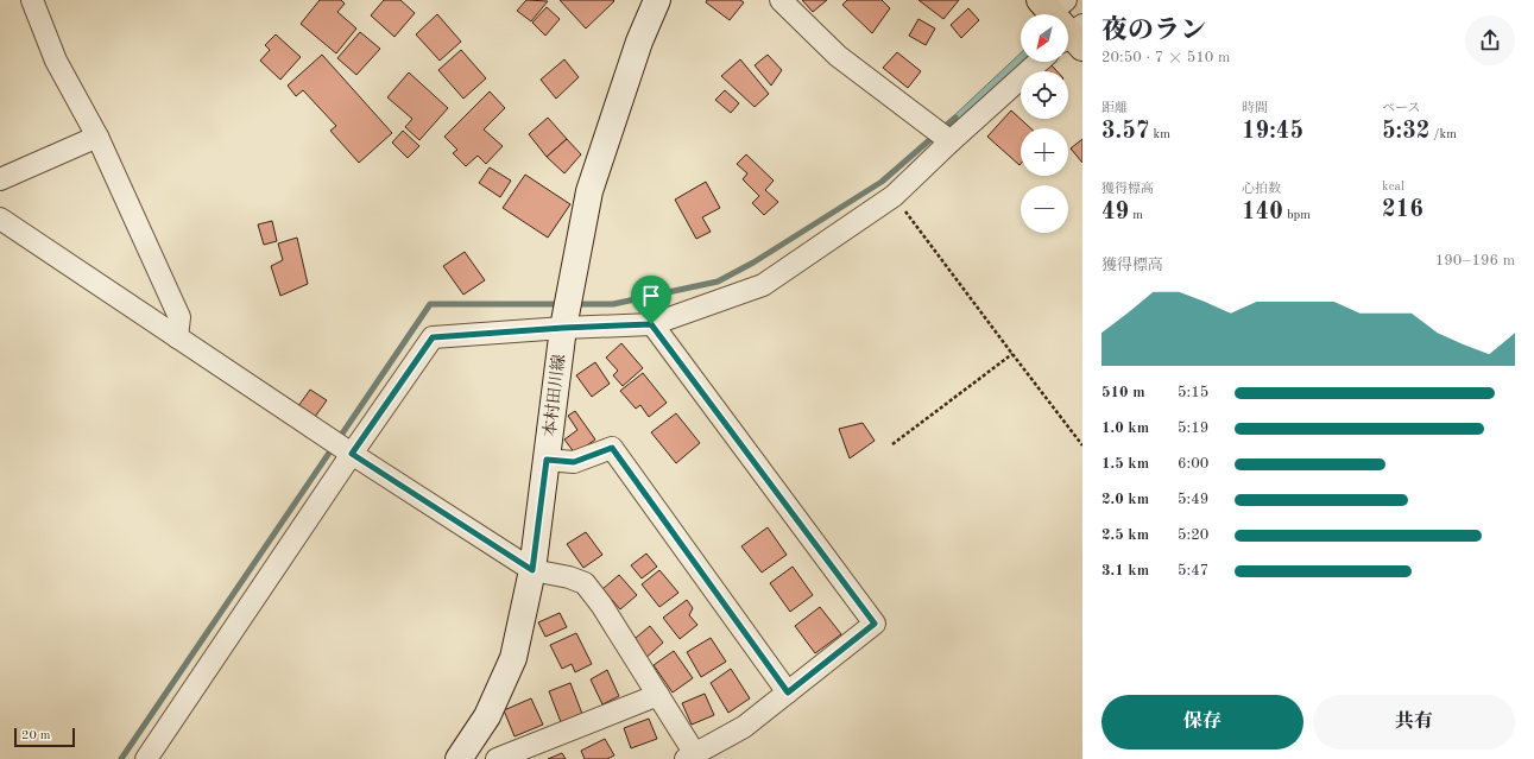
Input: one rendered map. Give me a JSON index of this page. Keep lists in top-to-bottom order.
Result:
{
  "streets": {
    "main road": ["本村田川線"]
  },
  "scale_bar": "20 m",
  "north": "bottom left",
  "page": {
    "heading": ["夜のラン", "20:50 · 7 × 510 m"],
    "map_buttons": ["+", "−"],
    "stats": [
      ["距離", "3.57 km"],
      ["時間", "19:45"],
      ["ペース", "5:32 /km"],
      ["獲得標高", "49 m"],
      ["心拍数", "140 bpm"],
      ["kcal", "216"]
    ],
    "chart": ["獲得標高", "190–196 m"],
    "list": [
      {
        "name": "510 m",
        "note": "5:15"
      },
      {
        "name": "1.0 km",
        "note": "5:19"
      },
      {
        "name": "1.5 km",
        "note": "6:00"
      },
      {
        "name": "2.0 km",
        "note": "5:49"
      },
      {
        "name": "2.5 km",
        "note": "5:20"
      },
      {
        "name": "3.1 km",
        "note": "5:47"
      }
    ],
    "buttons": ["保存", "共有"],
    "scale": "20 m"
  }
}
